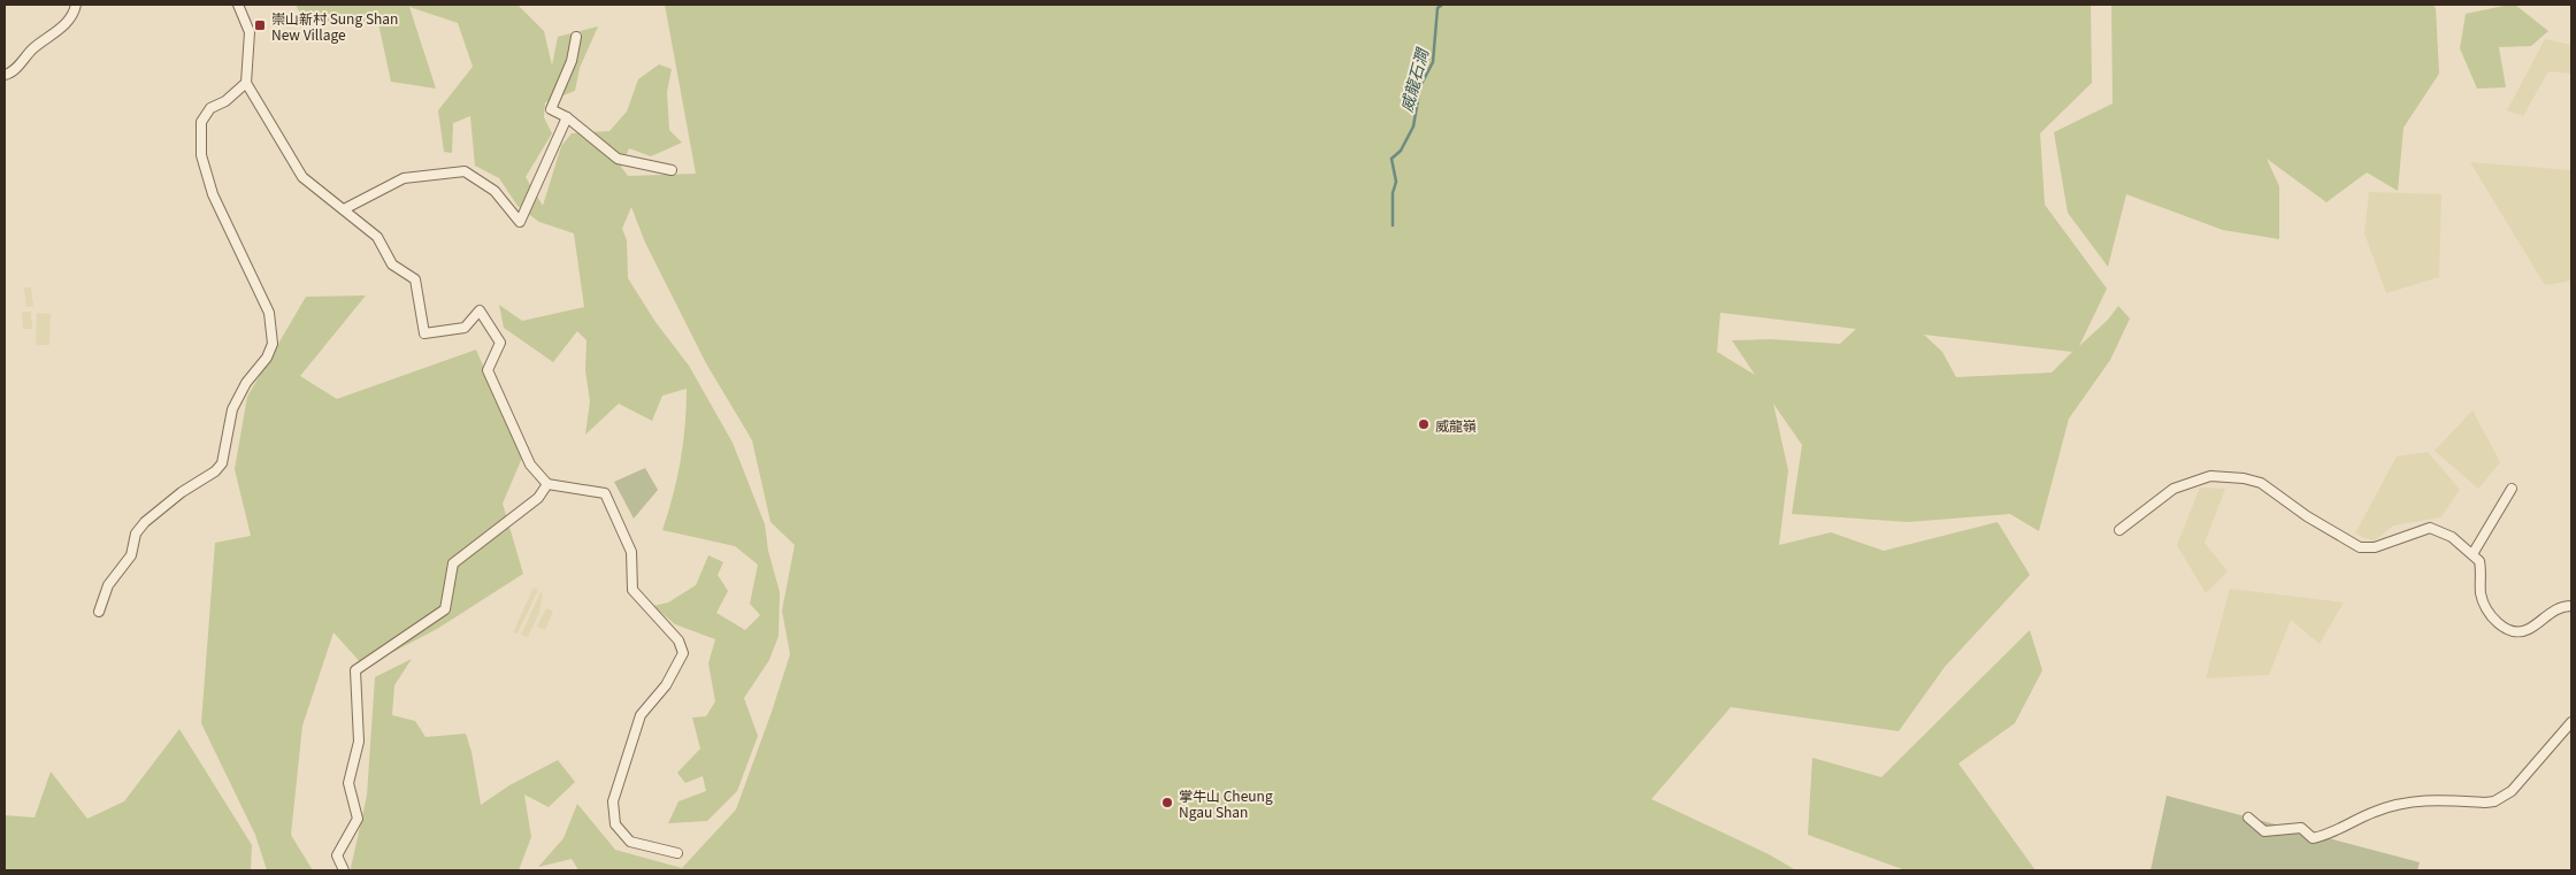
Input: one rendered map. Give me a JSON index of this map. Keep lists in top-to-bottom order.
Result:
{
  "water": ["威龍石澗"],
  "places": {
    "transit": ["崇山新村 Sung Shan New Village"],
    "other": ["威龍嶺", "掌牛山 Cheung Ngau Shan"]
  }
}
